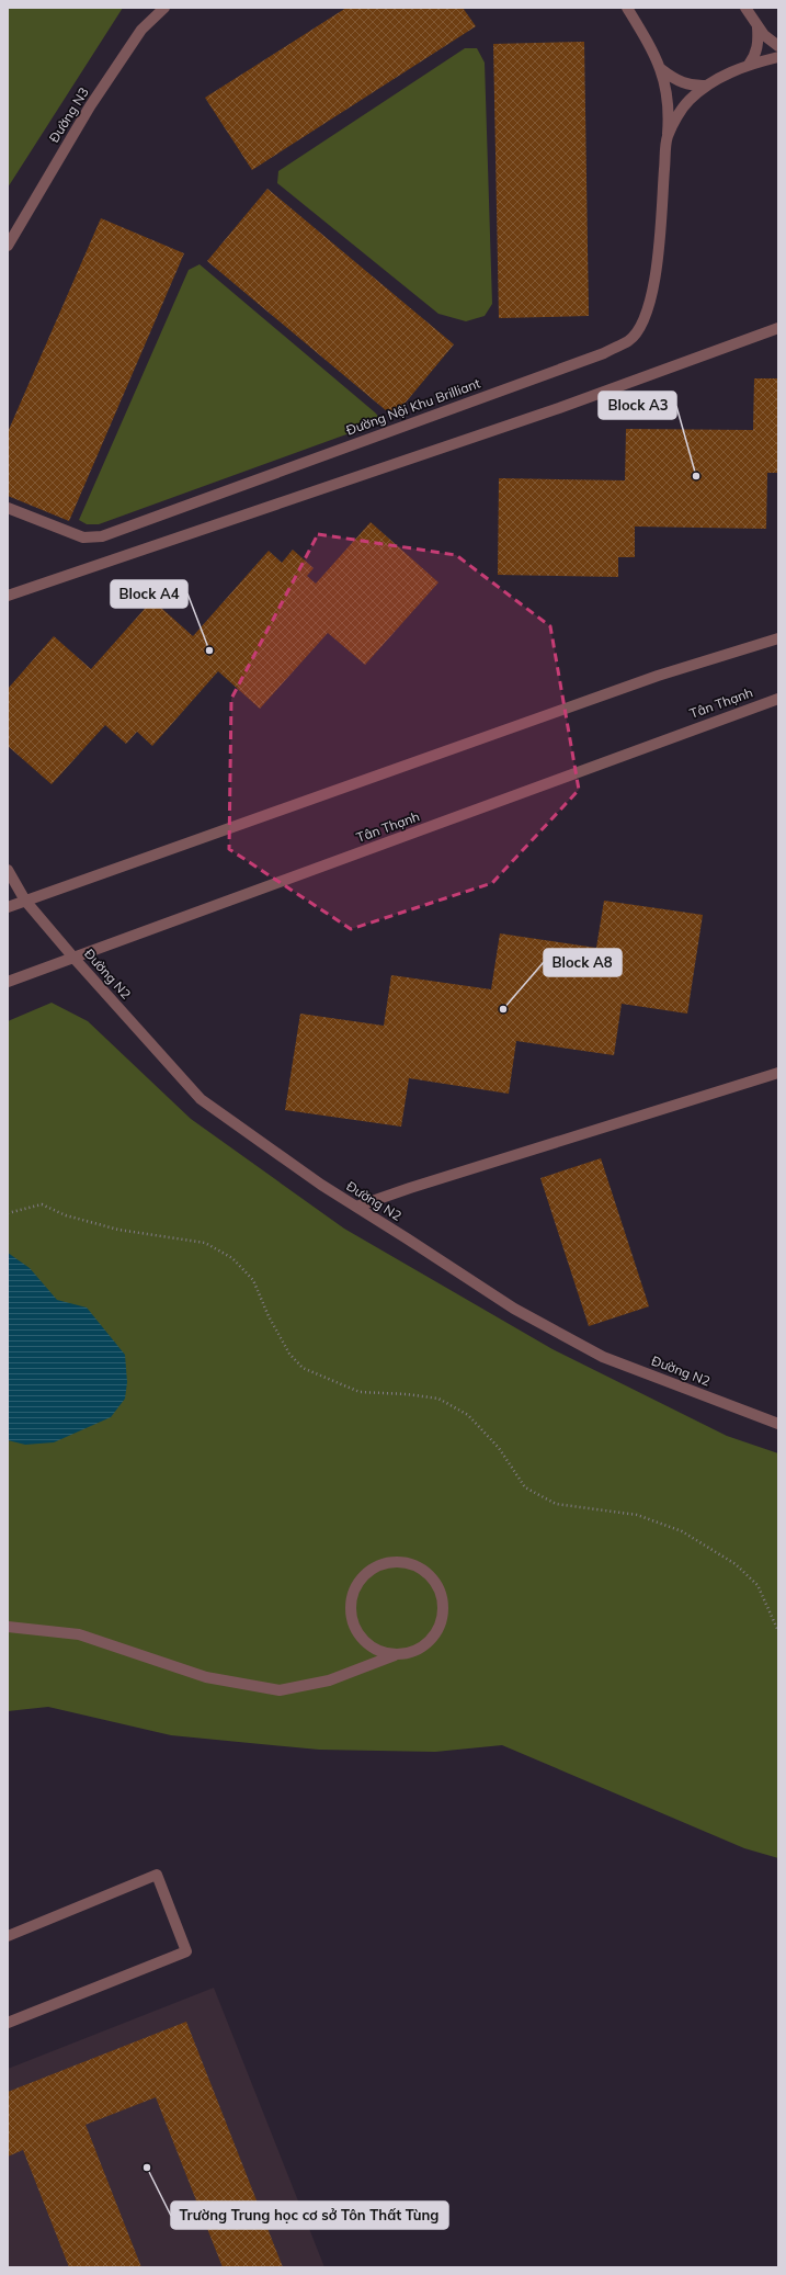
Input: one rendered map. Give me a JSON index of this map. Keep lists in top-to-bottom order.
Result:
{
  "streets": {
    "street": [
      "Đường N3",
      "Đường Nội Khu Brilliant",
      "Tân Thạnh",
      "Đường N2"
    ]
  },
  "crossings": [
    ["Tân Thạnh", "Đường N2"]
  ],
  "places": [
    "Block A3",
    "Block A4",
    "Block A8",
    "Trường Trung học cơ sở Tôn Thất Tùng"
  ]
}
